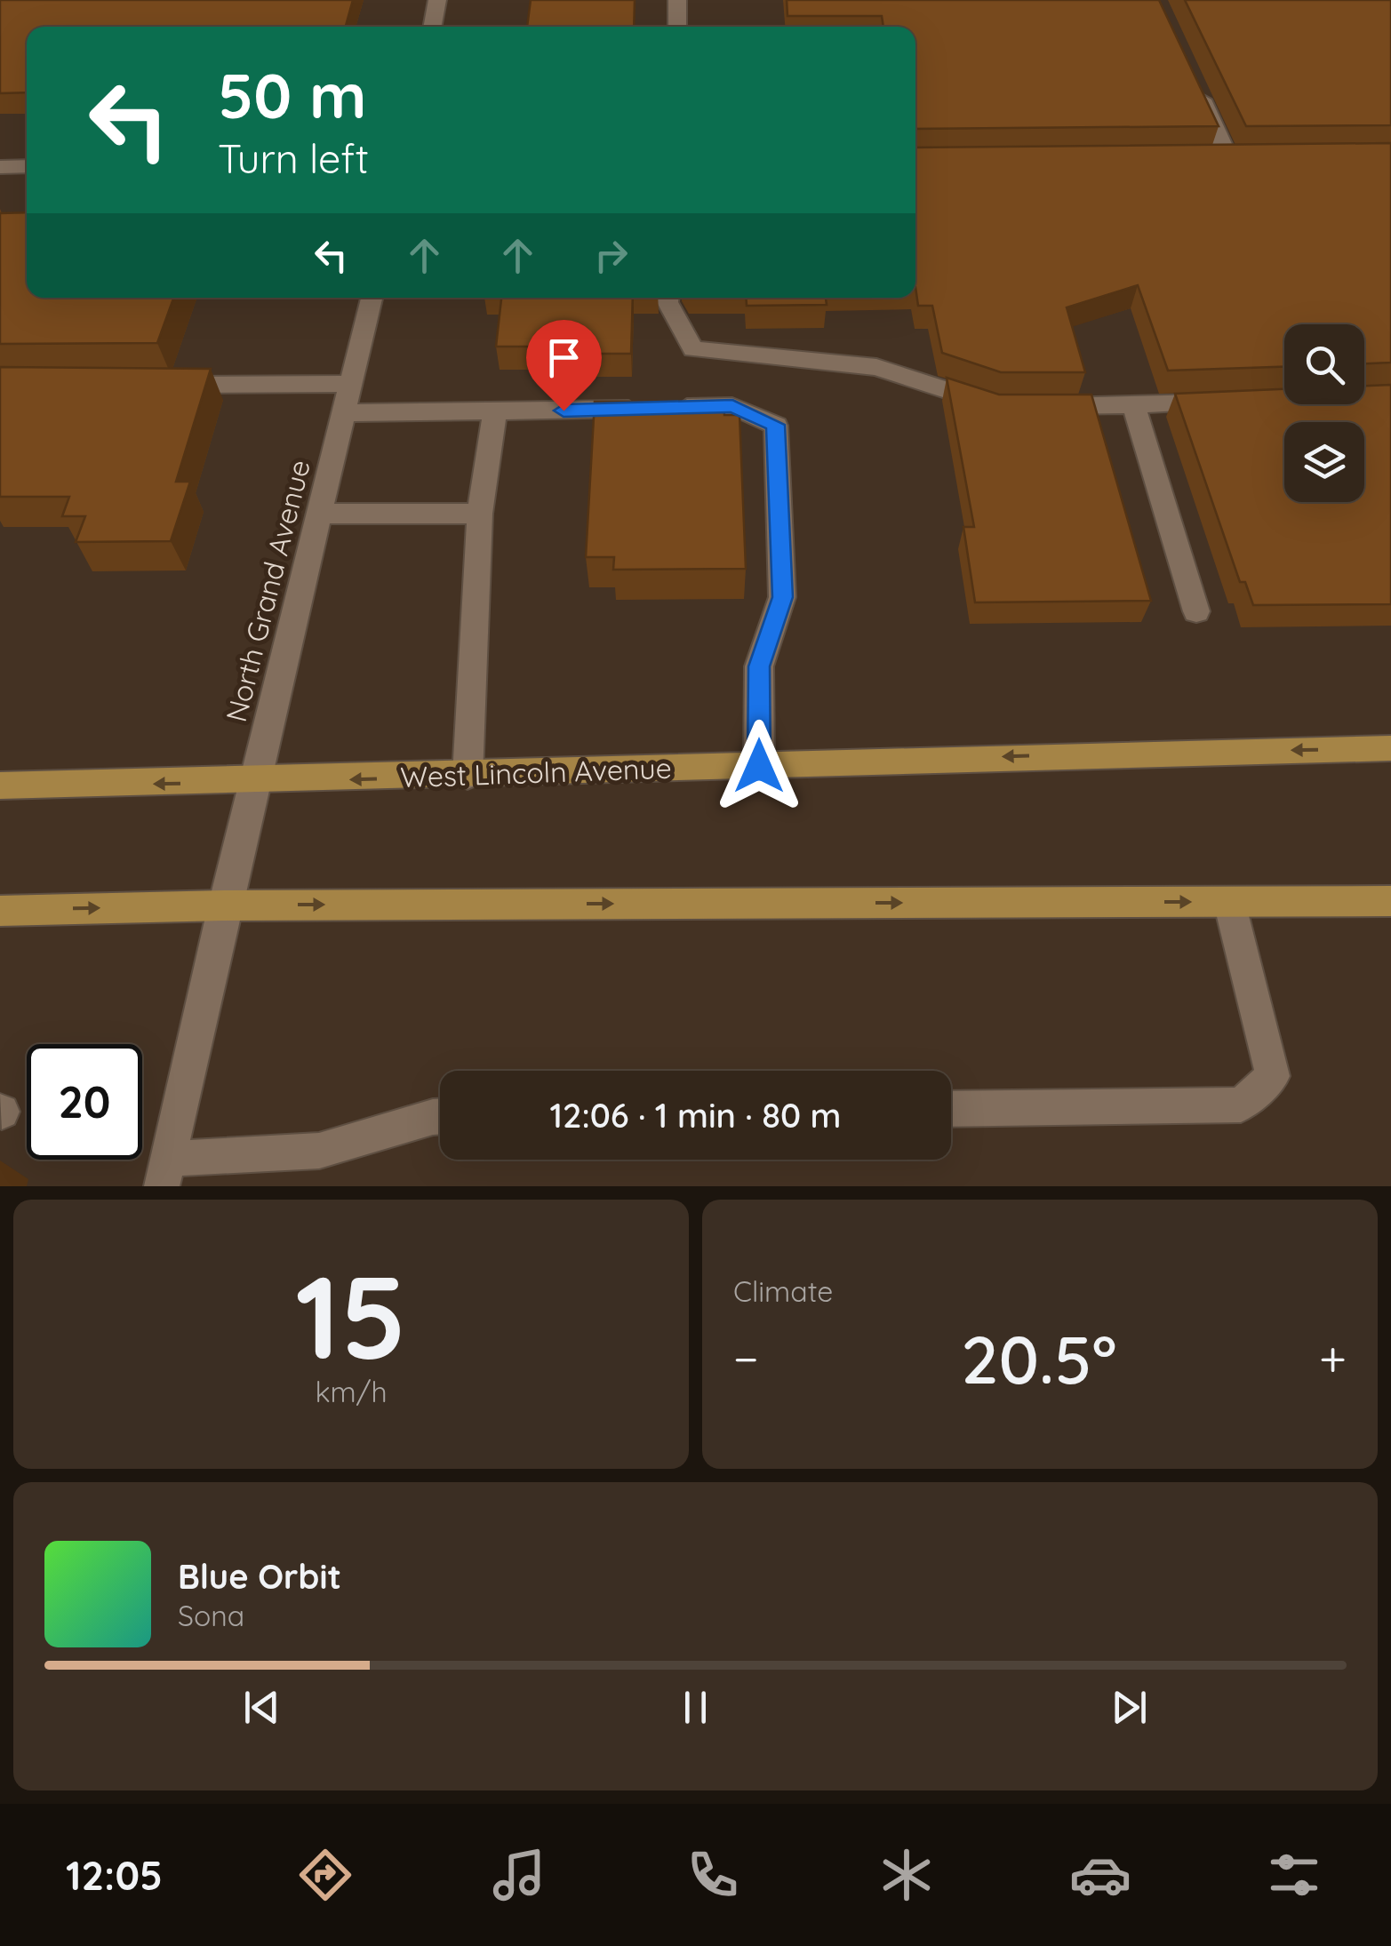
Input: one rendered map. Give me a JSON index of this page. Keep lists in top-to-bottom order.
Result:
{
  "streets": {
    "main road": ["West Lincoln Avenue"],
    "street": ["North Grand Avenue"]
  },
  "crossings": [
    ["North Grand Avenue", "West Lincoln Avenue"]
  ],
  "page": {
    "turn": ["50 m", "Turn left"],
    "limit": "20",
    "trip": "12:06 · 1 min · 80 m",
    "tile": [
      ["15", "km/h"],
      "Climate"
    ],
    "heat": ["−", "20.5°", "+"],
    "song": ["Blue Orbit", "Sona"],
    "tabs": "12:05"
  }
}
